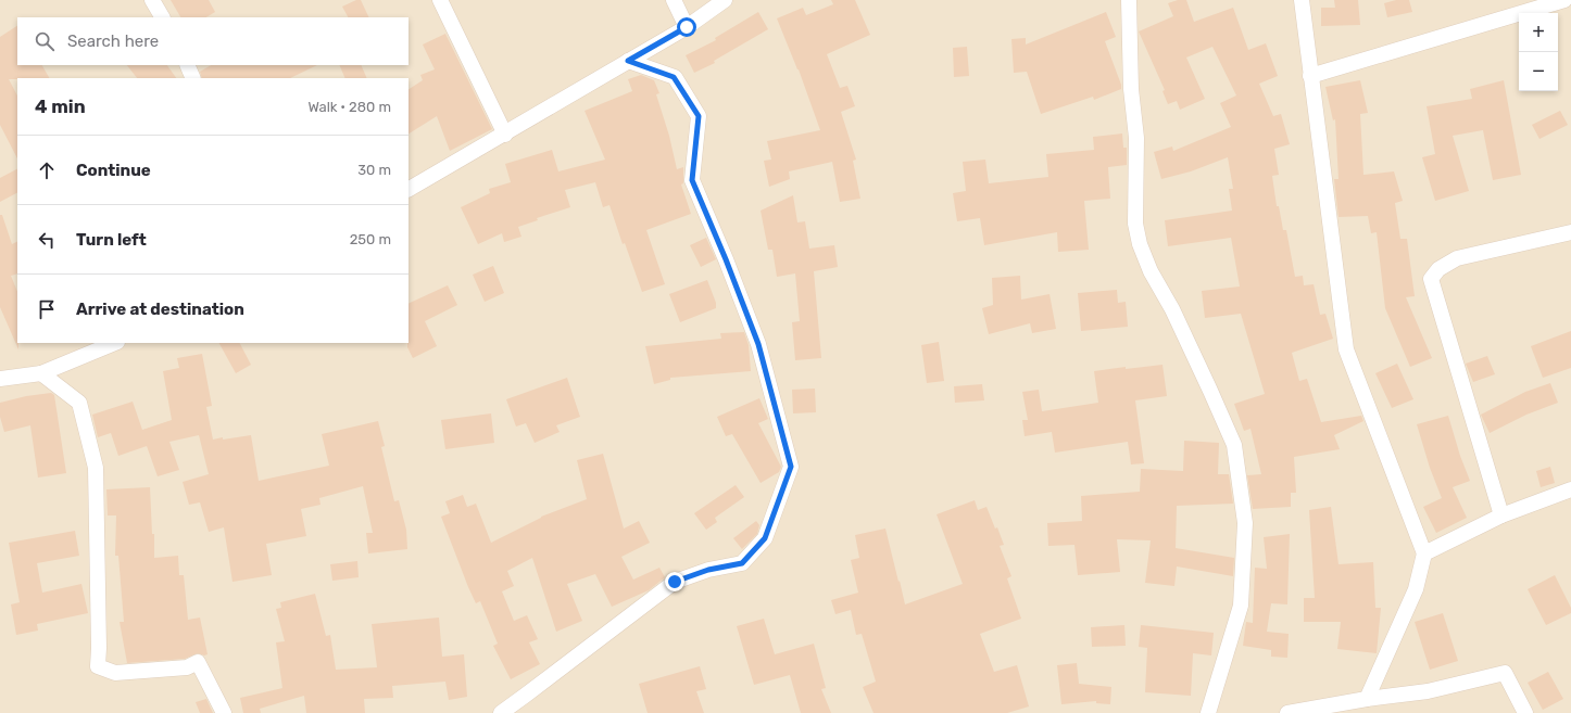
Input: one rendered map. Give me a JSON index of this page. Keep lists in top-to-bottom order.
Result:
{
  "page": {
    "map_buttons": ["+", "−"],
    "search": "Search here",
    "heading": ["4 min", "Walk · 280 m"],
    "list": [
      ["Continue", "30 m"],
      ["Turn left", "250 m"],
      "Arrive at destination"
    ]
  }
}
